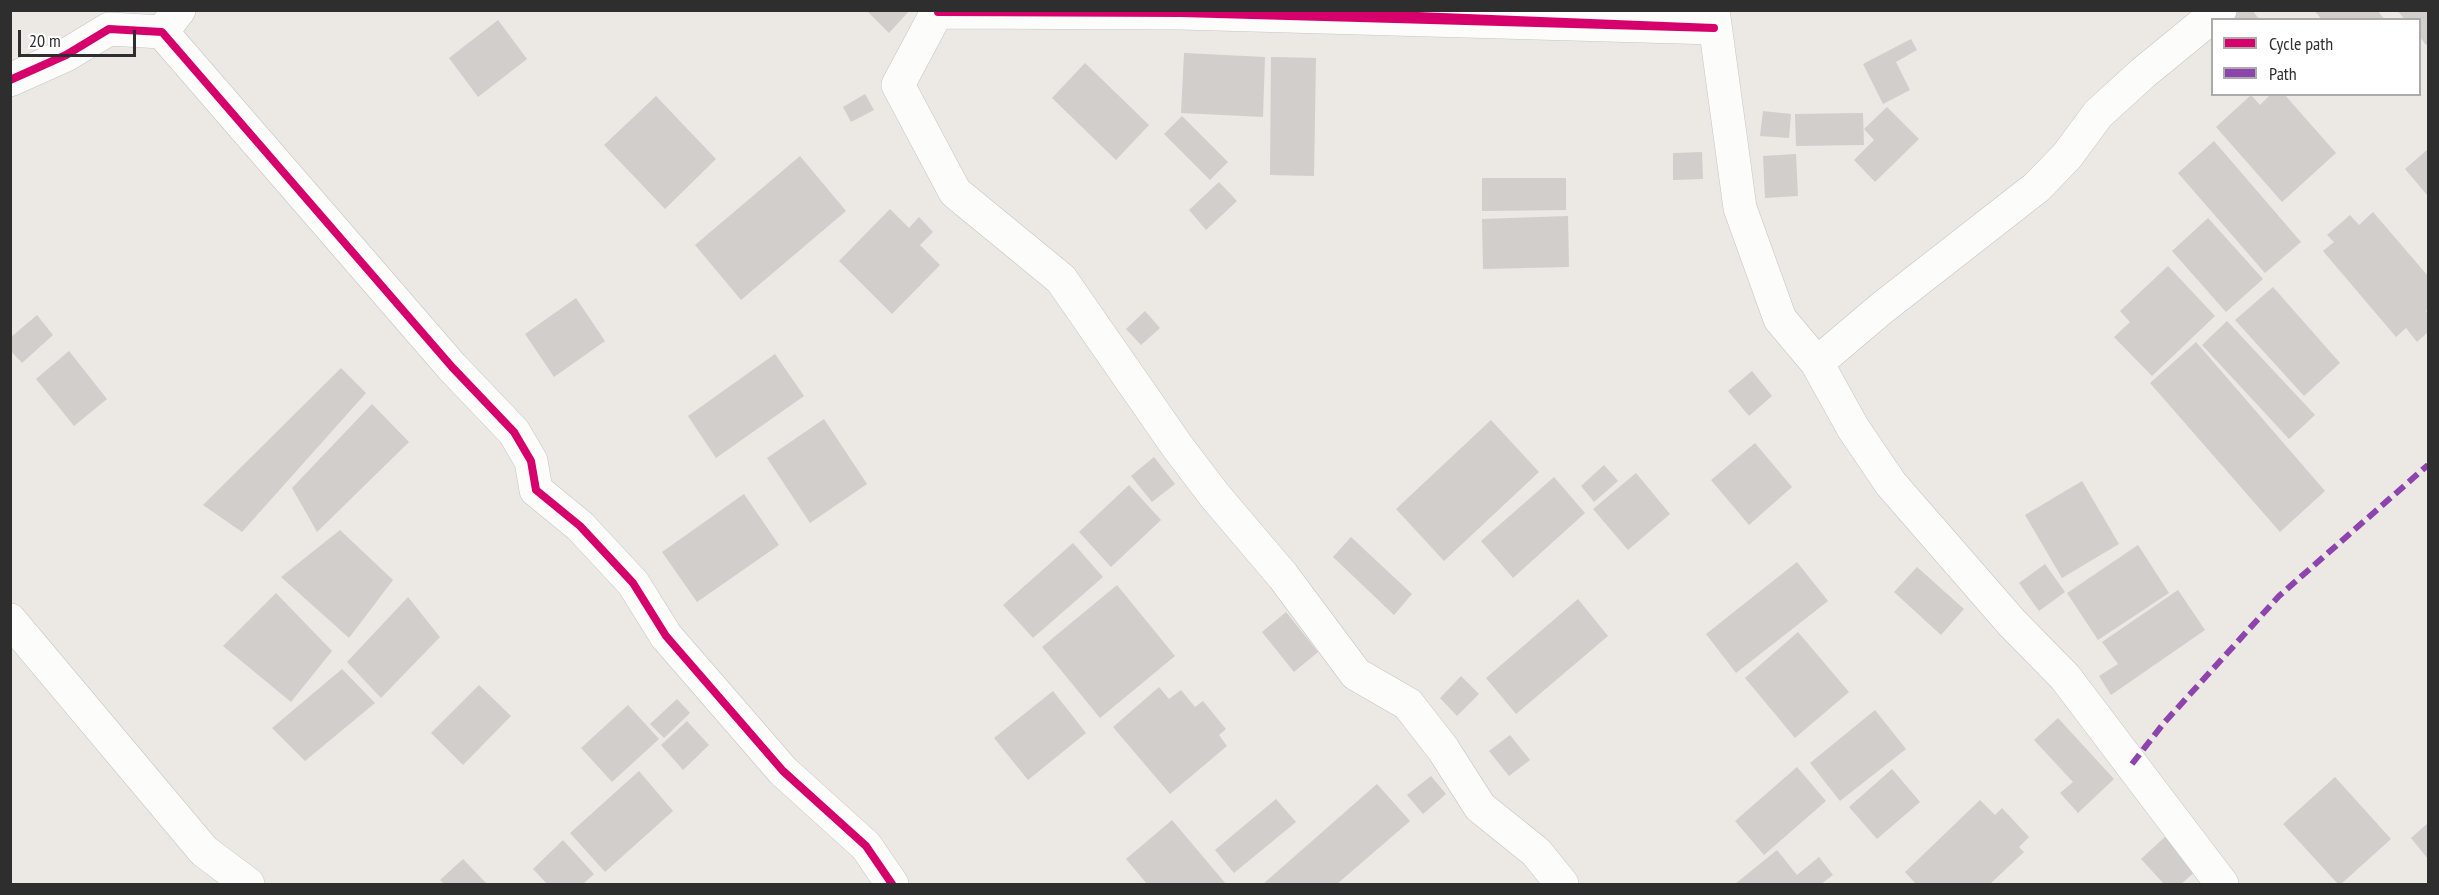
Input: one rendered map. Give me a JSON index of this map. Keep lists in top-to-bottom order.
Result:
{
  "legend": ["Cycle path", "Path"],
  "scale_bar": "20 m"
}
